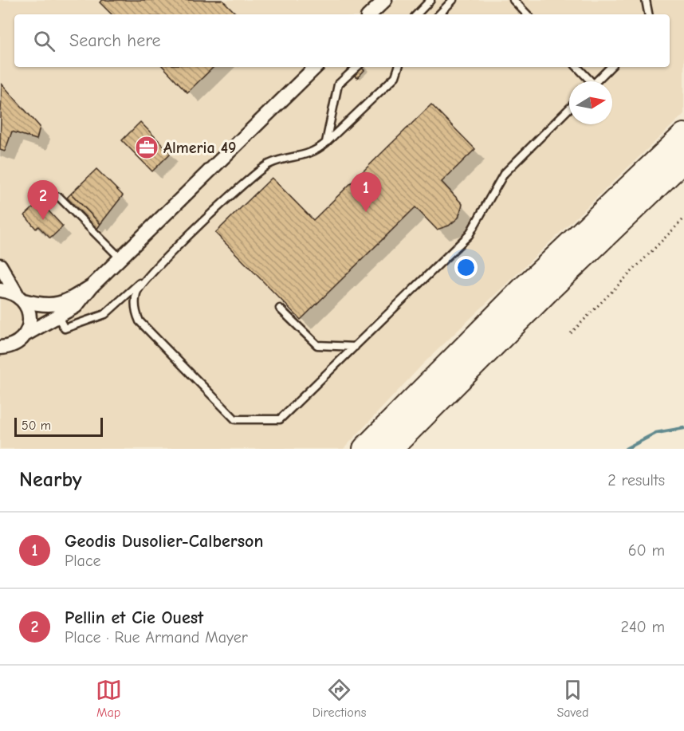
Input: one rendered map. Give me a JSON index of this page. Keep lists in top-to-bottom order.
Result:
{
  "places": {
    "office": ["Almeria 49"]
  },
  "scale_bar": "50 m",
  "north": "right",
  "page": {
    "search": "Search here",
    "pins": ["1", "2"],
    "scale": "50 m",
    "heading": ["Nearby", "2 results"],
    "list": [
      {
        "mark": "1",
        "name": "Geodis Dusolier-Calberson",
        "note": "Place",
        "value": "60 m"
      },
      {
        "mark": "2",
        "name": "Pellin et Cie Ouest",
        "note": "Place · Rue Armand Mayer",
        "value": "240 m"
      }
    ],
    "nav": ["Map", "Directions", "Saved"]
  }
}
